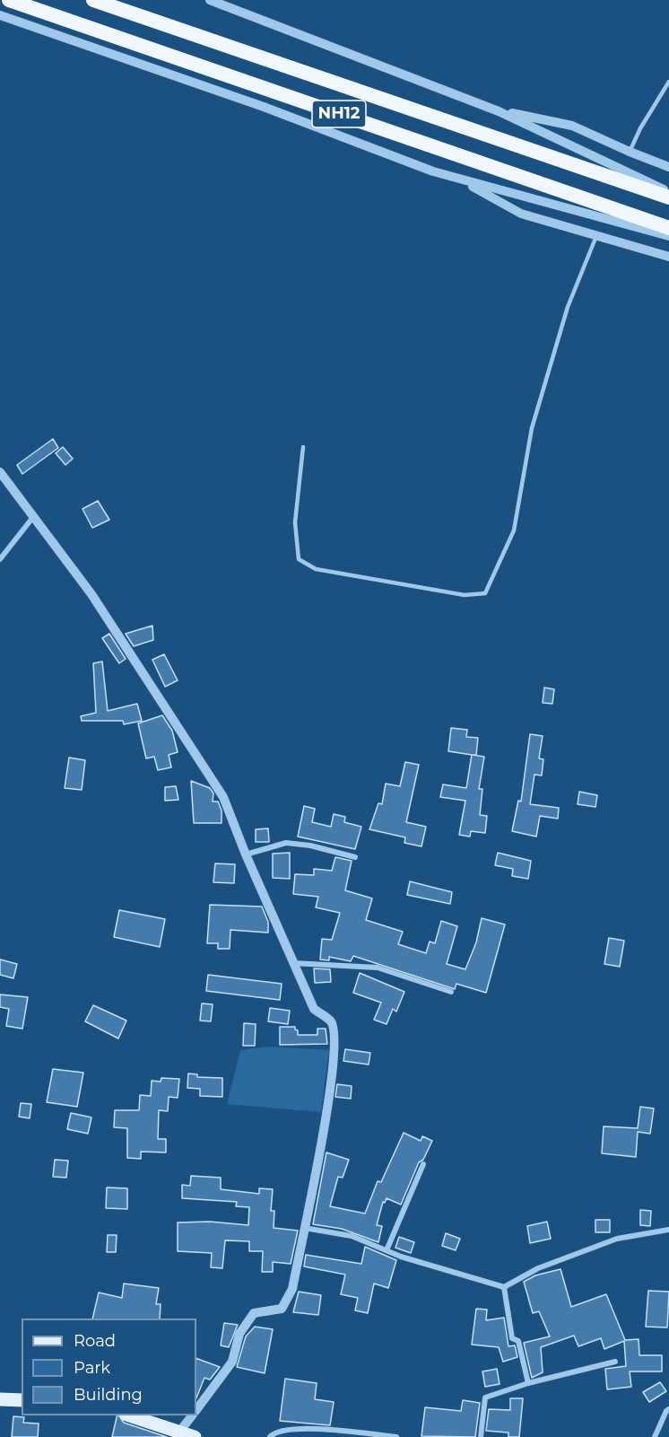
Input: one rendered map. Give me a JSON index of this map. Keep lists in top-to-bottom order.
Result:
{
  "streets": {
    "highway": ["NH12"]
  },
  "legend": ["Road", "Park", "Building"]
}
